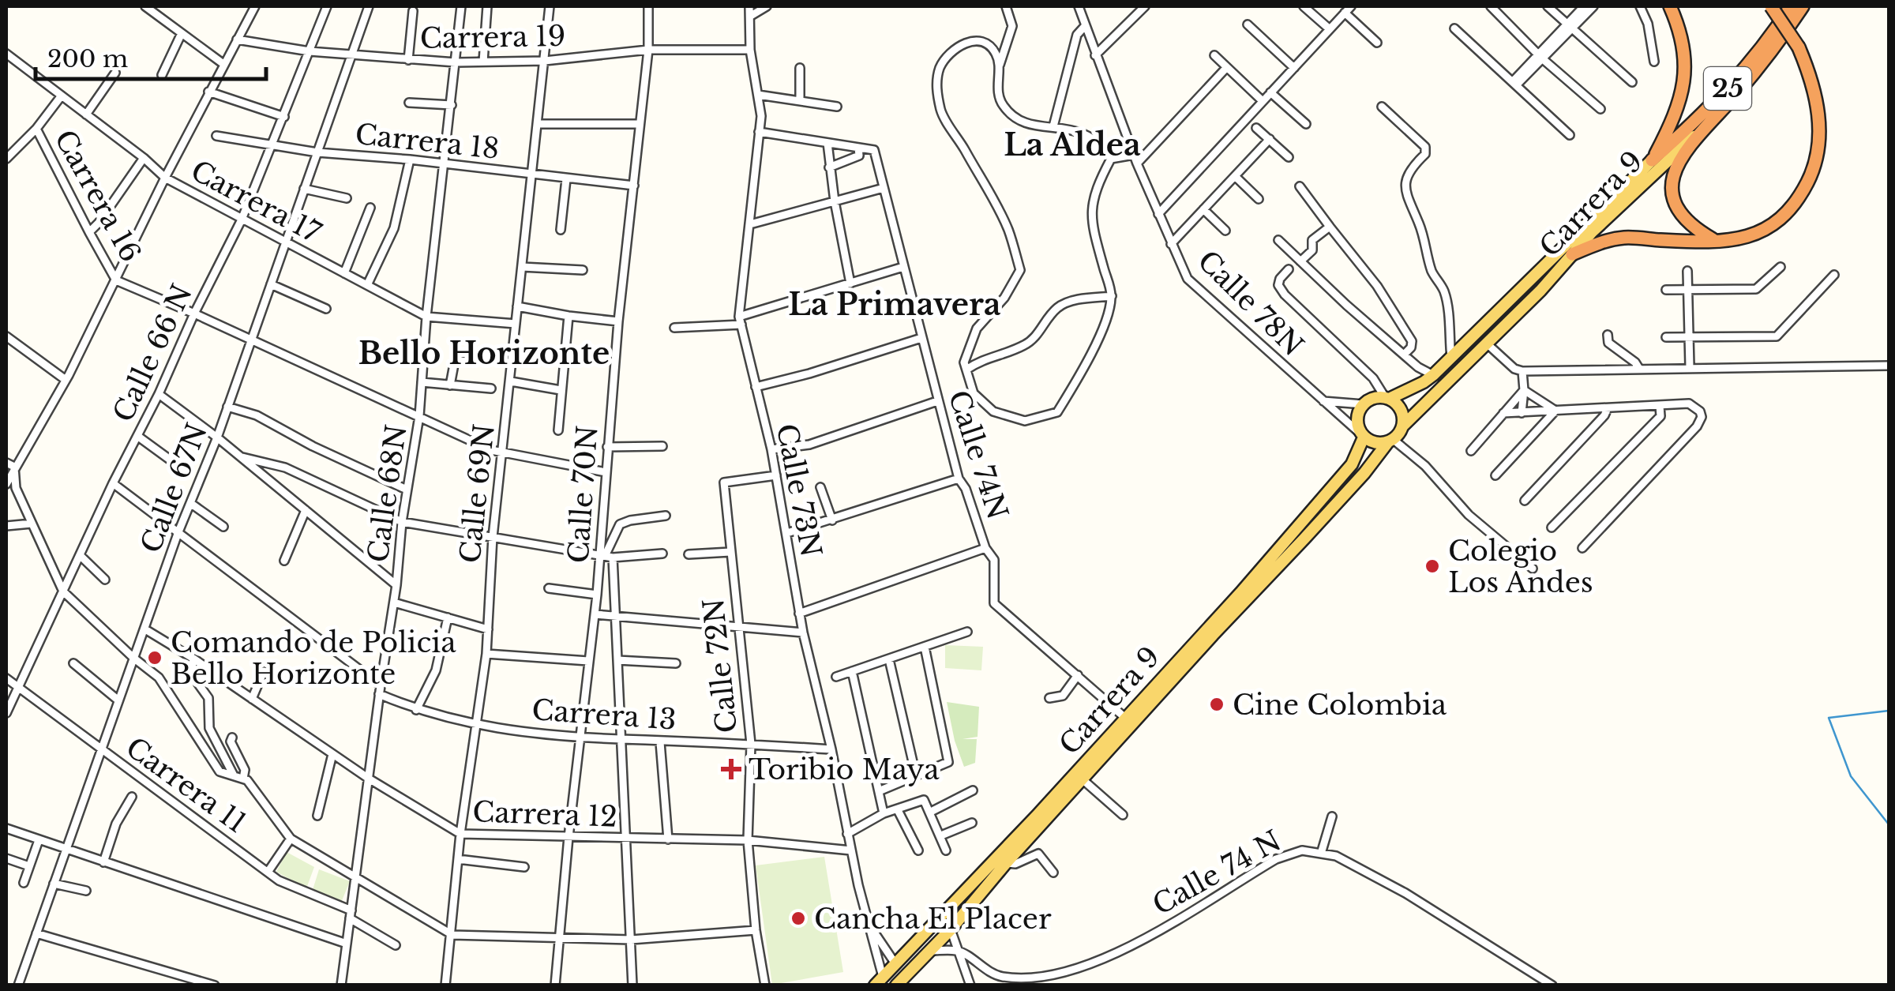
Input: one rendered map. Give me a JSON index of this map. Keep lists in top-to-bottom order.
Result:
{
  "streets": {
    "highway": ["25", "Carrera 9"],
    "street": [
      "Carrera 19",
      "Carrera 18",
      "Carrera 16",
      "Carrera 17",
      "Calle 78N",
      "Calle 66 N",
      "Calle 74N",
      "Calle 67N",
      "Calle 73N",
      "Calle 68N",
      "Calle 69N",
      "Calle 70N",
      "Calle 72N",
      "Carrera 13",
      "Carrera 11",
      "Carrera 12",
      "Calle 74 N"
    ]
  },
  "crossings": [
    ["Carrera 19", "Calle 66 N"],
    ["Carrera 19", "Calle 67N"],
    ["Carrera 19", "Calle 73N"],
    ["Carrera 19", "Calle 68N"],
    ["Carrera 19", "Calle 69N"],
    ["Carrera 19", "Calle 70N"],
    ["Carrera 18", "Calle 66 N"],
    ["Carrera 18", "Calle 67N"],
    ["Carrera 18", "Calle 68N"],
    ["Carrera 18", "Calle 69N"],
    ["Carrera 18", "Calle 70N"],
    ["Carrera 16", "Calle 66 N"],
    ["Carrera 16", "Calle 67N"],
    ["Carrera 16", "Calle 68N"],
    ["Carrera 16", "Calle 69N"],
    ["Carrera 16", "Calle 70N"],
    ["Carrera 17", "Calle 66 N"],
    ["Carrera 17", "Calle 67N"],
    ["Carrera 17", "Calle 68N"],
    ["Carrera 17", "Calle 69N"],
    ["Carrera 9", "Calle 78N"],
    ["Carrera 9", "Calle 74N"],
    ["Carrera 9", "Calle 73N"],
    ["Calle 66 N", "Carrera 13"],
    ["Calle 66 N", "Carrera 11"],
    ["Calle 67N", "Carrera 13"],
    ["Calle 67N", "Carrera 11"],
    ["Calle 67N", "Carrera 12"],
    ["Calle 73N", "Calle 72N"],
    ["Calle 73N", "Carrera 13"],
    ["Calle 73N", "Carrera 12"],
    ["Calle 68N", "Carrera 13"],
    ["Calle 68N", "Carrera 11"],
    ["Calle 68N", "Carrera 12"],
    ["Calle 69N", "Carrera 13"],
    ["Calle 69N", "Carrera 12"],
    ["Calle 70N", "Carrera 13"],
    ["Calle 70N", "Carrera 12"],
    ["Calle 72N", "Carrera 13"],
    ["Calle 72N", "Carrera 12"]
  ],
  "districts": ["La Aldea", "La Primavera", "Bello Horizonte"],
  "places": {
    "other": [
      "Colegio Los Andes",
      "Comando de Policia Bello Horizonte",
      "Cine Colombia",
      "Cancha El Placer"
    ],
    "health": ["Toribio Maya"]
  },
  "scale_bar": "200 m"
}
